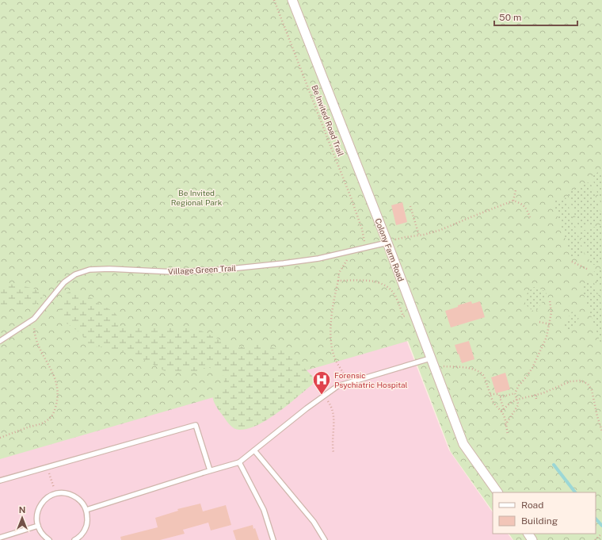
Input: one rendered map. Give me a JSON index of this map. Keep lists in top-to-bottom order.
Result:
{
  "streets": {
    "street": ["Colony Farm Road"],
    "lane": ["Village Green Trail"],
    "path": ["Be Invited Road Trail"]
  },
  "crossings": [
    ["Be Invited Road Trail", "Village Green Trail"],
    ["Colony Farm Road", "Village Green Trail"]
  ],
  "parks": ["Be Invited Regional Park"],
  "places": {
    "hospital": ["Forensic Psychiatric Hospital"]
  },
  "legend": ["Road", "Building"],
  "scale_bar": "50 m",
  "north": "top"
}
